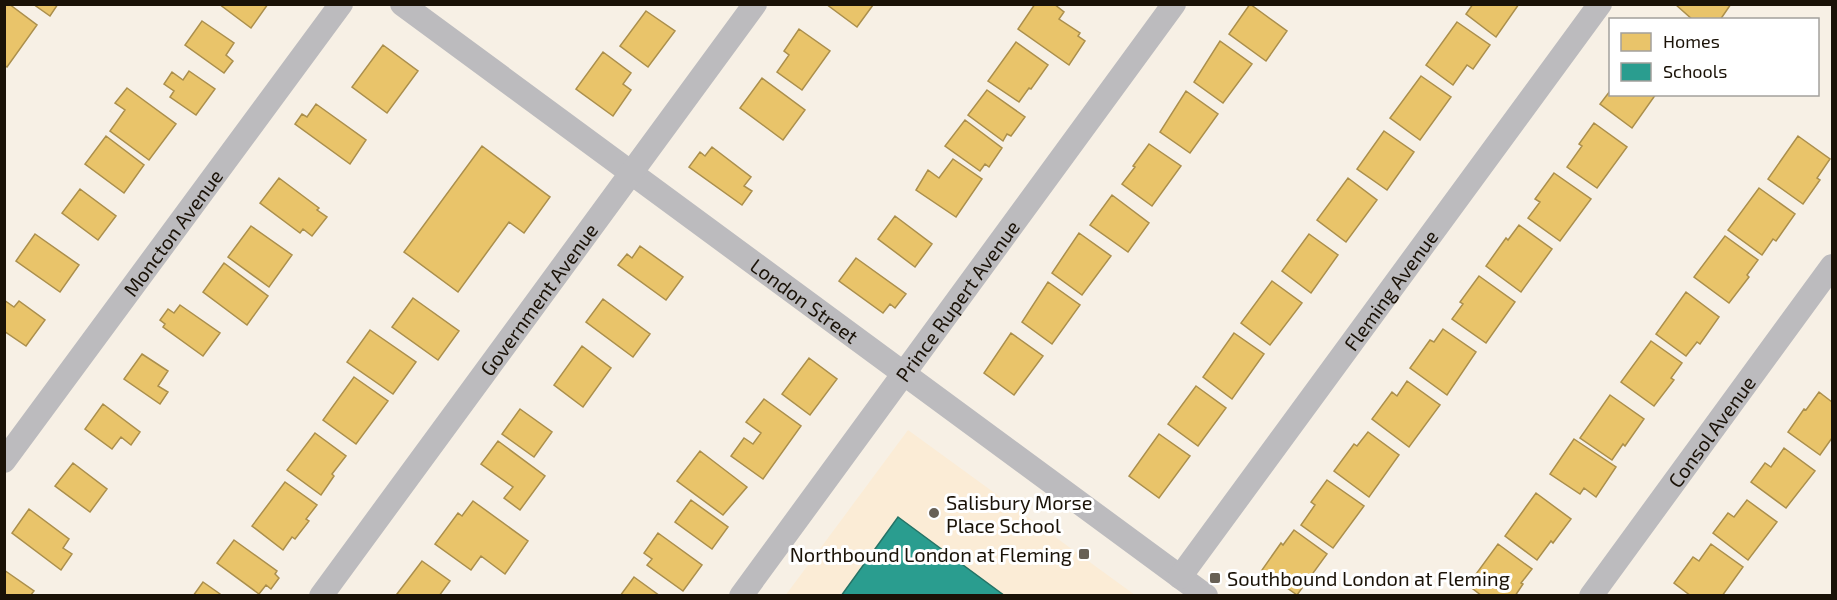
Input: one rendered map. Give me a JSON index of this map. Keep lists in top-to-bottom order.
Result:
{
  "streets": {
    "street": [
      "Moncton Avenue",
      "Fleming Avenue",
      "Government Avenue",
      "London Street",
      "Prince Rupert Avenue",
      "Consol Avenue"
    ]
  },
  "crossings": [
    ["Fleming Avenue", "London Street"],
    ["Government Avenue", "London Street"],
    ["London Street", "Prince Rupert Avenue"]
  ],
  "places": {
    "other": ["Salisbury Morse Place School"],
    "transit": ["Northbound London at Fleming", "Southbound London at Fleming"]
  },
  "legend": ["Homes", "Schools"]
}
